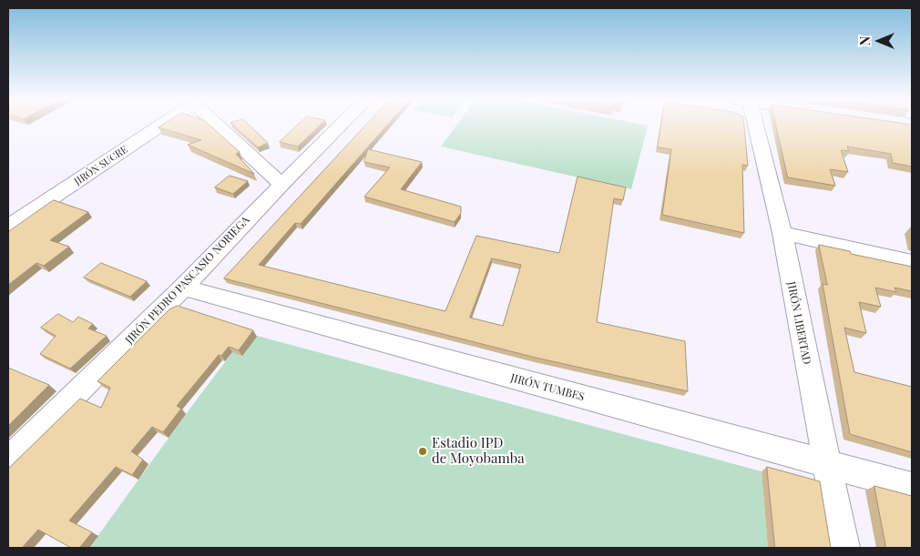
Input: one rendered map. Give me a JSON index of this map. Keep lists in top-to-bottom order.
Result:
{
  "streets": {
    "street": [
      "JIRÓN SUCRE",
      "JIRÓN PEDRO PASCASIO NORIEGA",
      "JIRÓN LIBERTAD",
      "JIRÓN TUMBES"
    ]
  },
  "crossings": [
    ["JIRÓN PEDRO PASCASIO NORIEGA", "JIRÓN TUMBES"],
    ["JIRÓN LIBERTAD", "JIRÓN TUMBES"]
  ],
  "places": ["Estadio IPD de Moyobamba"],
  "north": "left"
}
